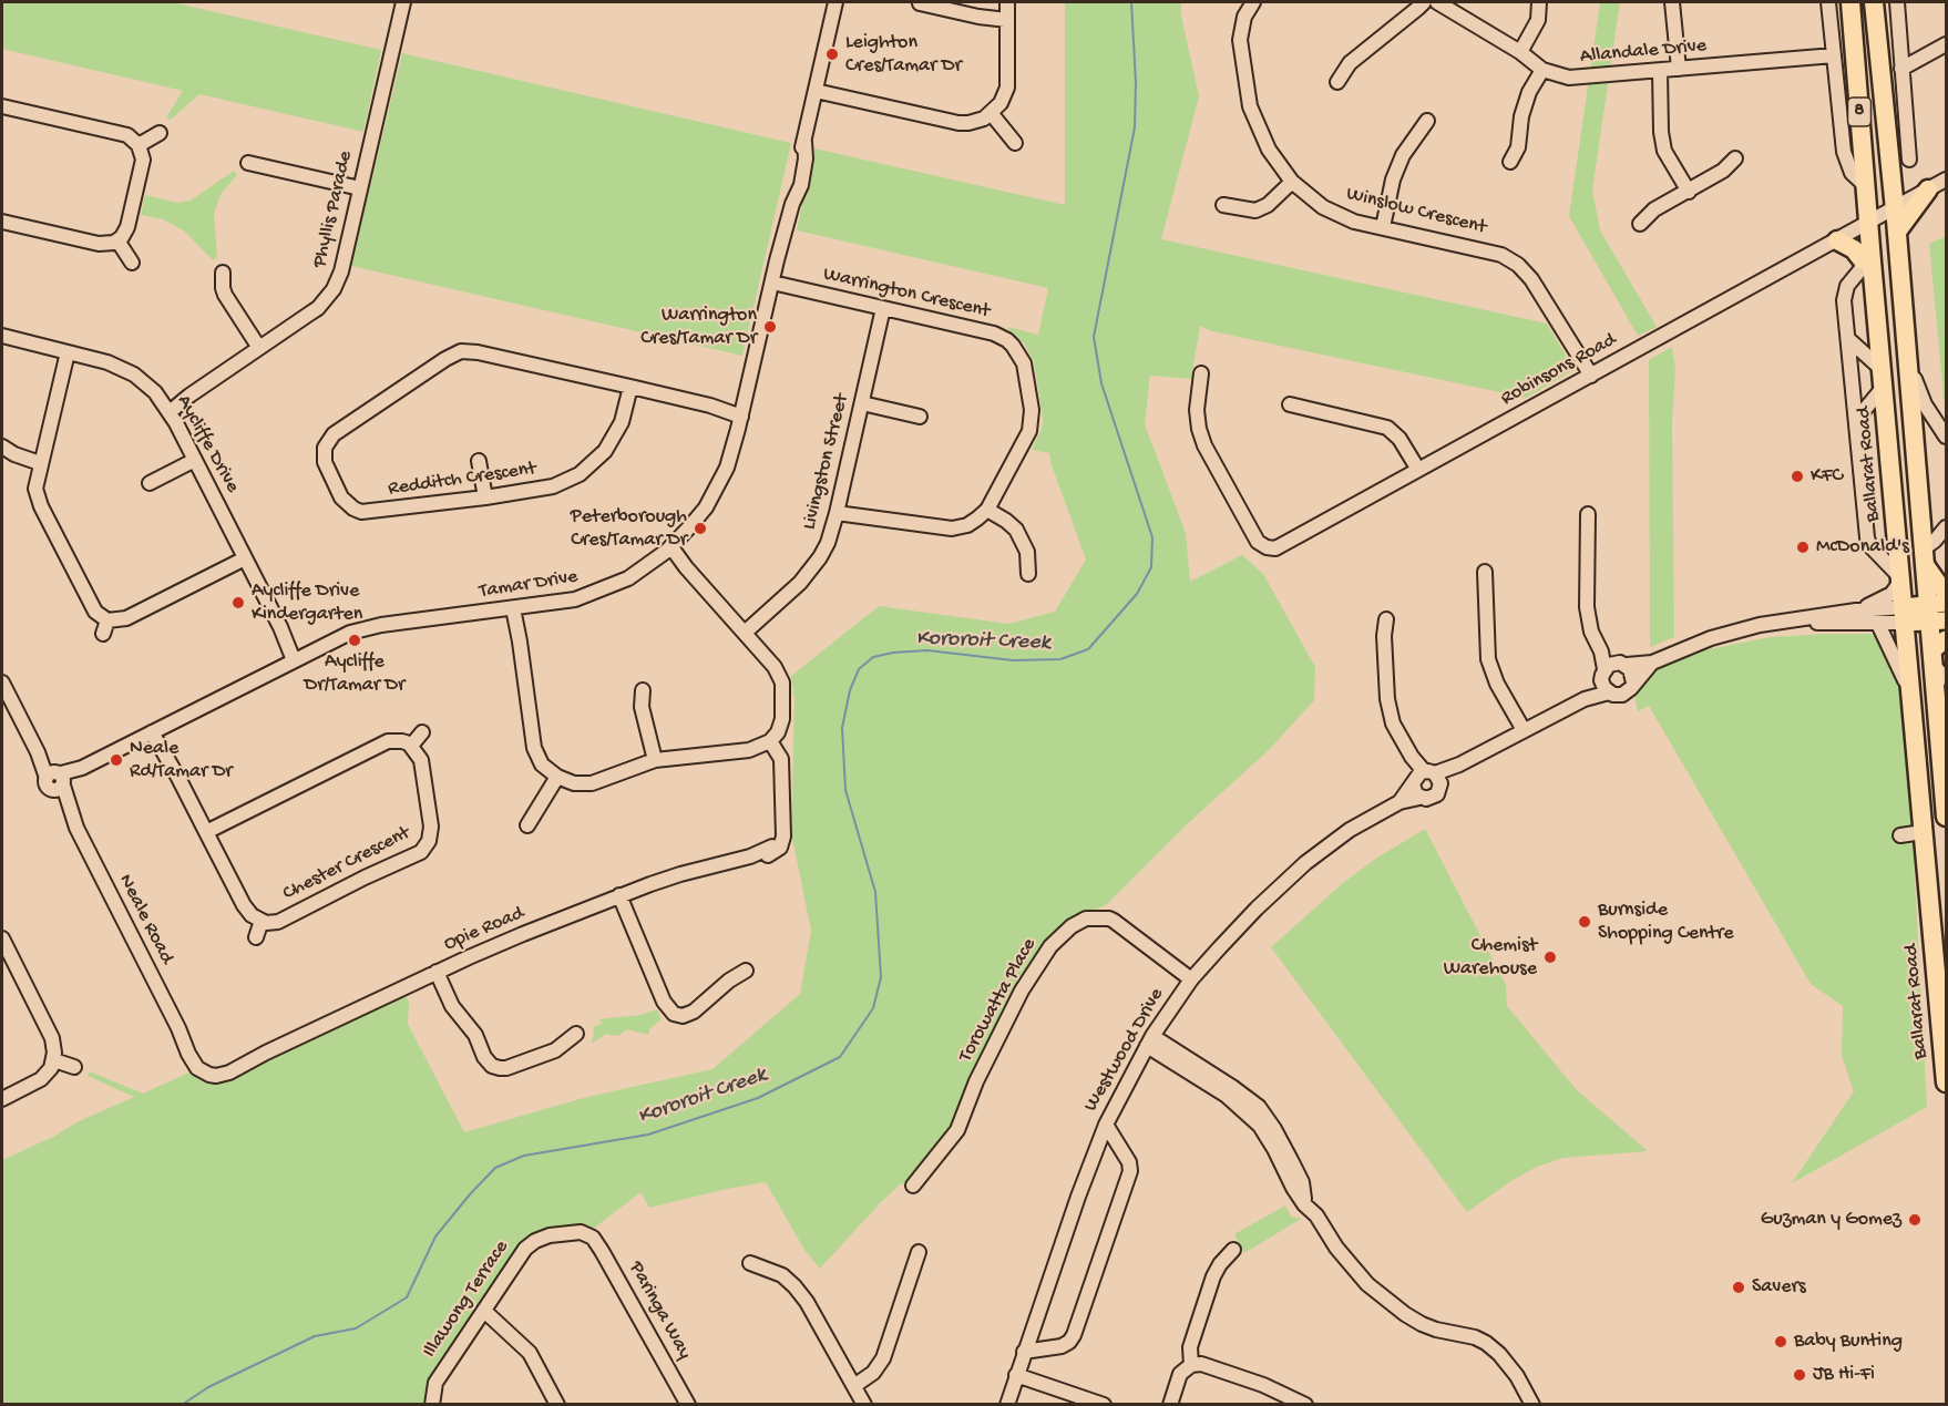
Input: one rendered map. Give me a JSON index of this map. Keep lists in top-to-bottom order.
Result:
{
  "streets": {
    "highway": ["8", "Ballarat Road"],
    "main road": ["Westwood Drive"],
    "street": [
      "Allandale Drive",
      "Phyllis Parade",
      "Winslow Crescent",
      "Warrington Crescent",
      "Robinsons Road",
      "Aycliffe Drive",
      "Livingston Street",
      "Redditch Crescent",
      "Tamar Drive",
      "Chester Crescent",
      "Neale Road",
      "Opie Road",
      "Torowatta Place",
      "Illawong Terrace",
      "Paringa Way"
    ]
  },
  "crossings": [
    ["8", "Robinsons Road"],
    ["8", "Westwood Drive"],
    ["Phyllis Parade", "Aycliffe Drive"],
    ["Winslow Crescent", "Robinsons Road"],
    ["Warrington Crescent", "Livingston Street"],
    ["Warrington Crescent", "Tamar Drive"],
    ["Robinsons Road", "Ballarat Road"],
    ["Aycliffe Drive", "Tamar Drive"],
    ["Ballarat Road", "Westwood Drive"],
    ["Redditch Crescent", "Tamar Drive"],
    ["Tamar Drive", "Neale Road"],
    ["Neale Road", "Opie Road"],
    ["Torowatta Place", "Westwood Drive"],
    ["Illawong Terrace", "Paringa Way"]
  ],
  "water": ["Kororoit Creek"],
  "places": [
    "Leighton Cres/Tamar Dr",
    "Warrington Cres/Tamar Dr",
    "KFC",
    "Peterborough Cres/Tamar Dr",
    "McDonald's",
    "Aycliffe Drive Kindergarten",
    "Aycliffe Dr/Tamar Dr",
    "Neale Rd/Tamar Dr",
    "Burnside Shopping Centre",
    "Chemist Warehouse",
    "Guzman y Gomez",
    "Savers",
    "Baby Bunting",
    "JB Hi-Fi"
  ]
}
